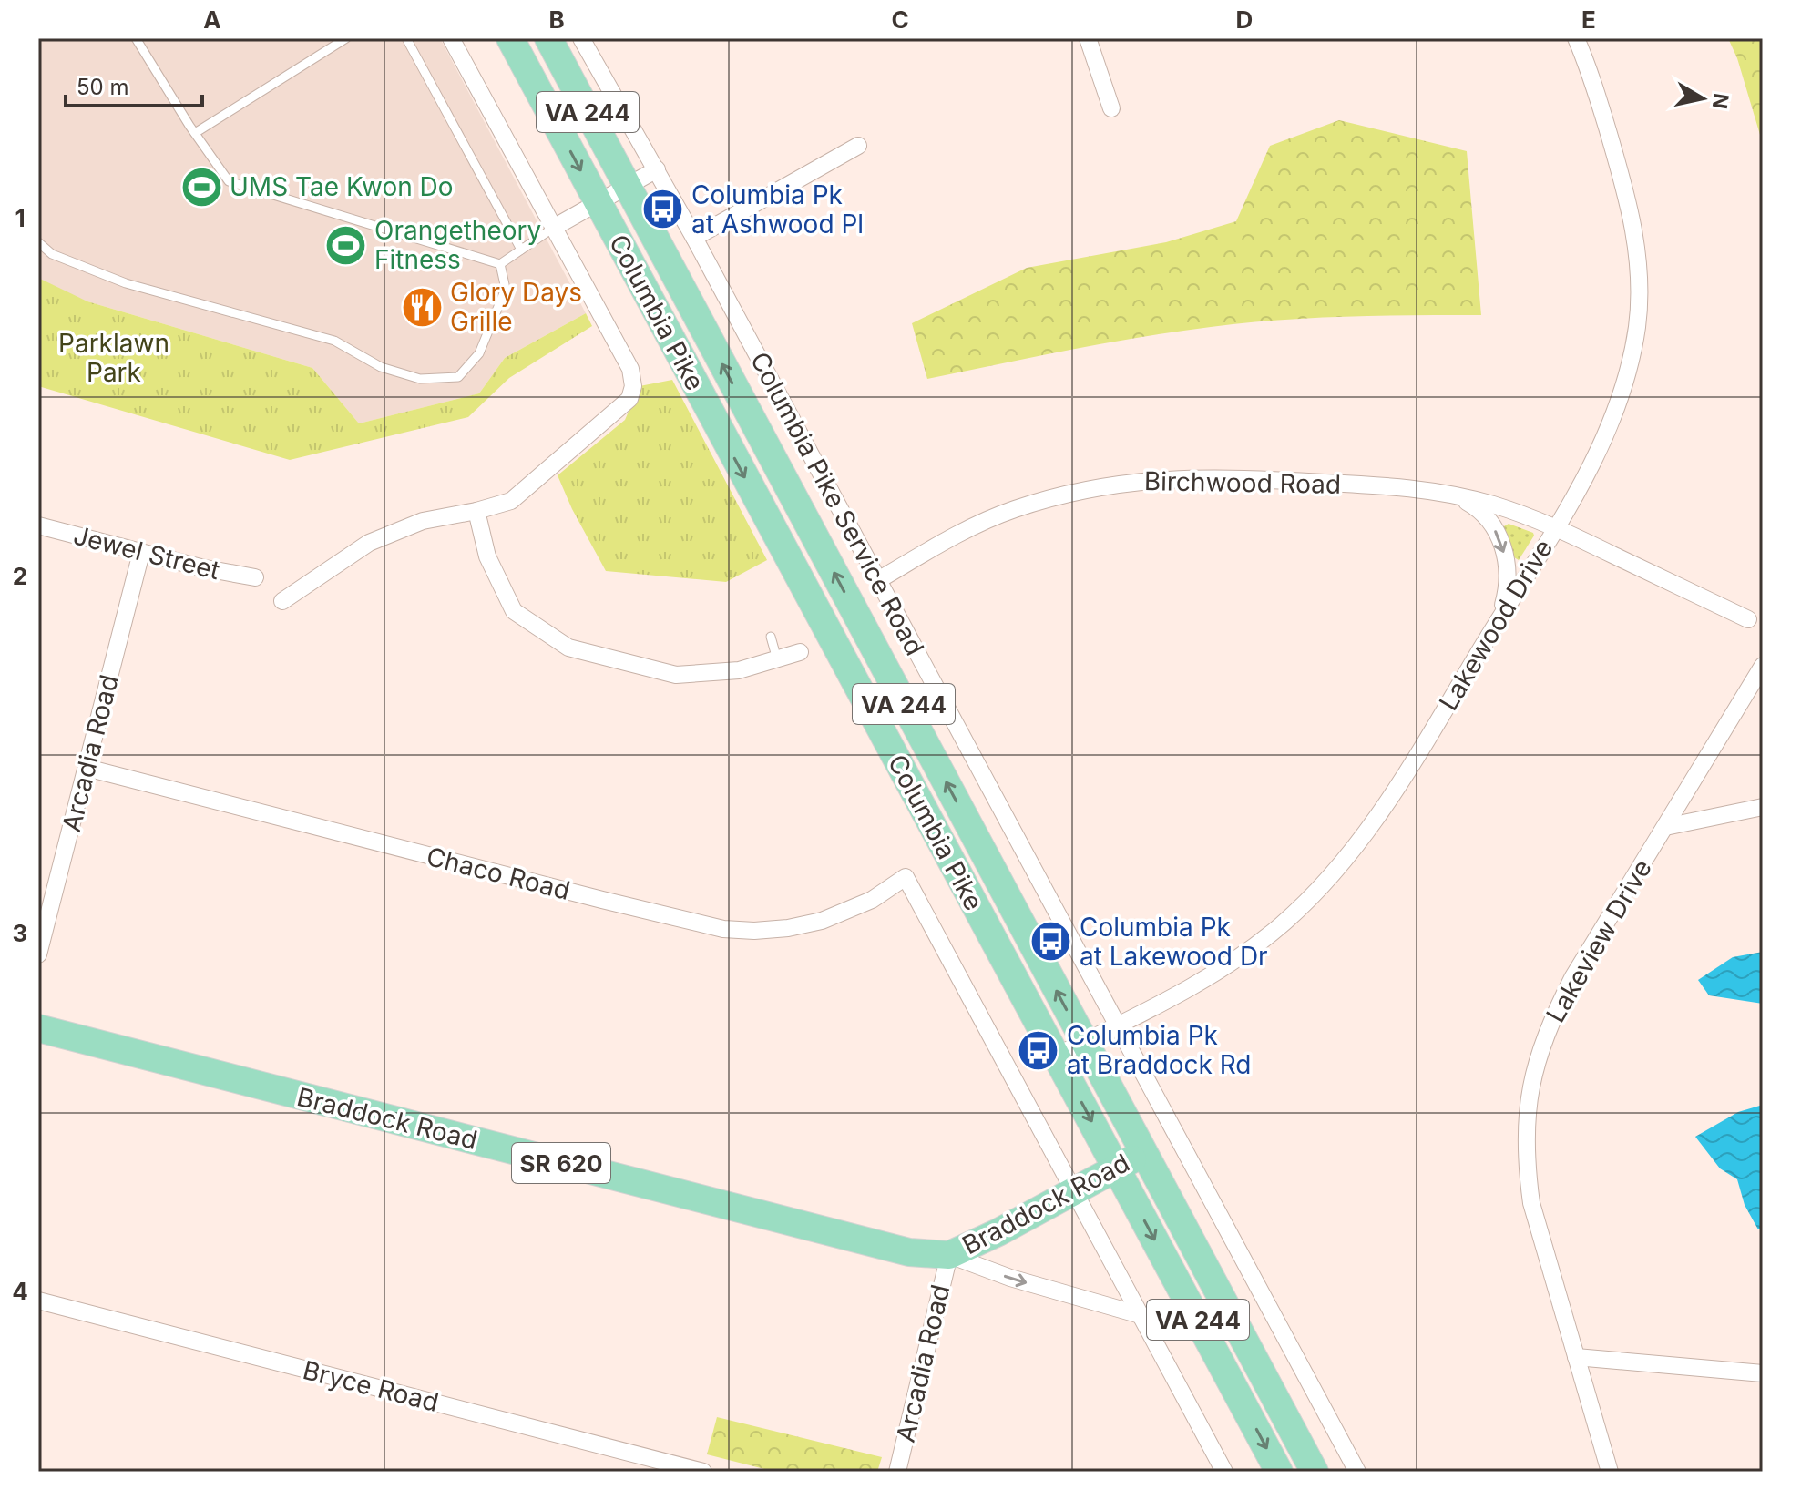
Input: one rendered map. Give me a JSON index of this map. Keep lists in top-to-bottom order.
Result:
{
  "streets": {
    "main road": [
      "VA 244",
      "Columbia Pike",
      "Braddock Road",
      "SR 620"
    ],
    "street": [
      "Birchwood Road",
      "Columbia Pike Service Road",
      "Jewel Street",
      "Lakewood Drive",
      "Arcadia Road",
      "Chaco Road",
      "Lakeview Drive",
      "Bryce Road"
    ]
  },
  "crossings": [
    ["Columbia Pike", "Lakewood Drive"],
    ["Columbia Pike", "Braddock Road"],
    ["Birchwood Road", "Columbia Pike Service Road"],
    ["Birchwood Road", "Lakewood Drive"],
    ["Columbia Pike Service Road", "Lakewood Drive"],
    ["Jewel Street", "Arcadia Road"],
    ["Arcadia Road", "Chaco Road"],
    ["Arcadia Road", "Braddock Road"],
    ["Chaco Road", "Braddock Road"]
  ],
  "parks": ["Parklawn Park"],
  "places": {
    "sports": ["UMS Tae Kwon Do", "Orangetheory Fitness"],
    "bus stop": ["Columbia Pk at Ashwood Pl", "Columbia Pk at Lakewood Dr", "Columbia Pk at Braddock Rd"],
    "restaurant": ["Glory Days Grille"]
  },
  "scale_bar": "50 m",
  "north": "right",
  "grid": {
    "columns": [
      "A",
      "B",
      "C",
      "D",
      "E"
    ],
    "rows": [
      "1",
      "2",
      "3",
      "4"
    ]
  }
}
